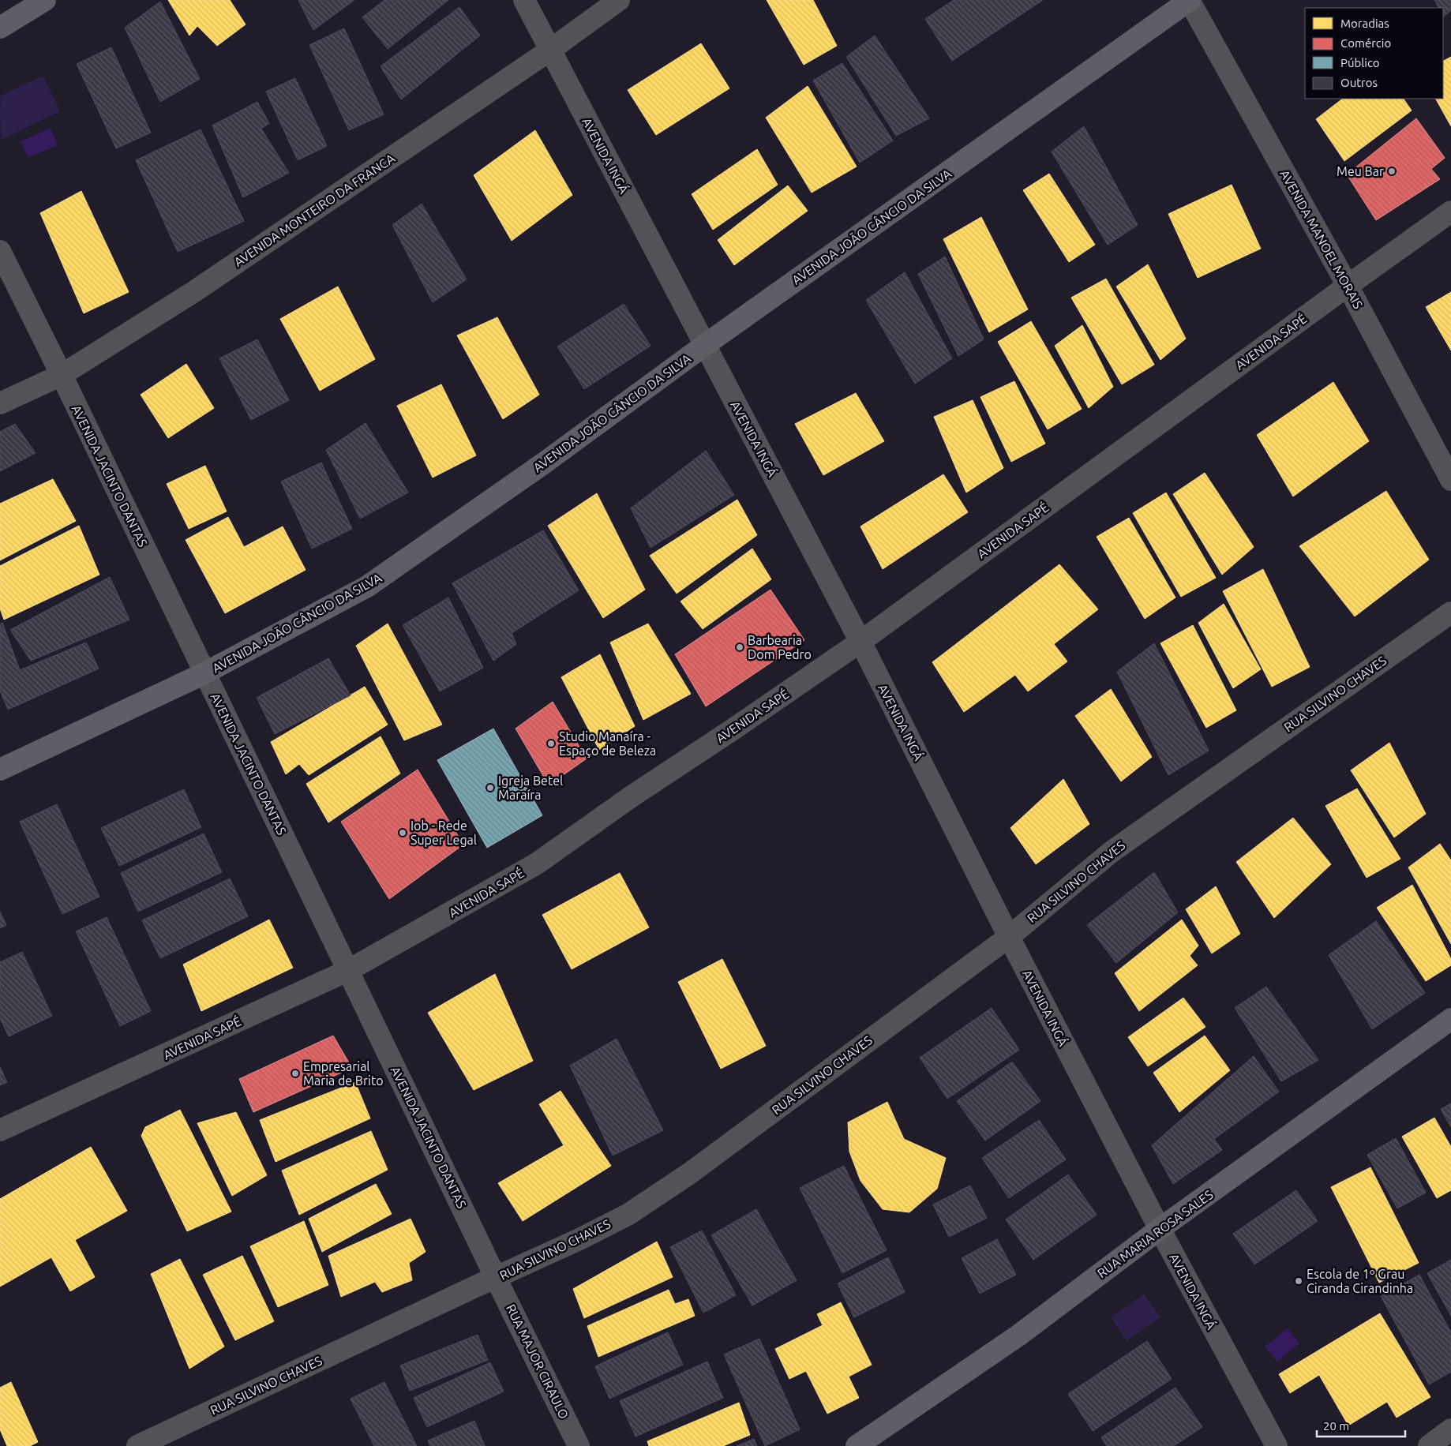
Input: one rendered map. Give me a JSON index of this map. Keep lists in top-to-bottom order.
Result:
{
  "streets": {
    "main road": ["AVENIDA JOÃO CÂNCIO DA SILVA", "RUA MARIA ROSA SALES"],
    "street": [
      "AVENIDA INGÁ",
      "AVENIDA MONTEIRO DA FRANCA",
      "AVENIDA MANOEL MORAIS",
      "AVENIDA SAPÉ",
      "AVENIDA JACINTO DANTAS",
      "RUA SILVINO CHAVES",
      "RUA MAJOR CIRAULO"
    ]
  },
  "crossings": [
    ["AVENIDA INGÁ", "AVENIDA MONTEIRO DA FRANCA"],
    ["AVENIDA INGÁ", "AVENIDA JOÃO CÂNCIO DA SILVA"],
    ["AVENIDA INGÁ", "AVENIDA SAPÉ"],
    ["AVENIDA INGÁ", "RUA SILVINO CHAVES"],
    ["AVENIDA INGÁ", "RUA MARIA ROSA SALES"],
    ["AVENIDA MONTEIRO DA FRANCA", "AVENIDA JACINTO DANTAS"],
    ["AVENIDA JOÃO CÂNCIO DA SILVA", "AVENIDA MANOEL MORAIS"],
    ["AVENIDA JOÃO CÂNCIO DA SILVA", "AVENIDA JACINTO DANTAS"],
    ["AVENIDA MANOEL MORAIS", "AVENIDA SAPÉ"],
    ["AVENIDA SAPÉ", "AVENIDA JACINTO DANTAS"],
    ["AVENIDA JACINTO DANTAS", "RUA SILVINO CHAVES"],
    ["AVENIDA JACINTO DANTAS", "RUA MAJOR CIRAULO"],
    ["RUA SILVINO CHAVES", "RUA MAJOR CIRAULO"]
  ],
  "places": [
    "Meu Bar",
    "Barbearia Dom Pedro",
    "Studio Manaíra - Espaço de Beleza",
    "Igreja Betel Maraíra",
    "Iob - Rede Super Legal",
    "Empresarial Maria de Brito",
    "Escola de 1º Grau Ciranda Cirandinha"
  ],
  "legend": [
    "Moradias",
    "Comércio",
    "Público",
    "Outros"
  ],
  "scale_bar": "20 m"
}
